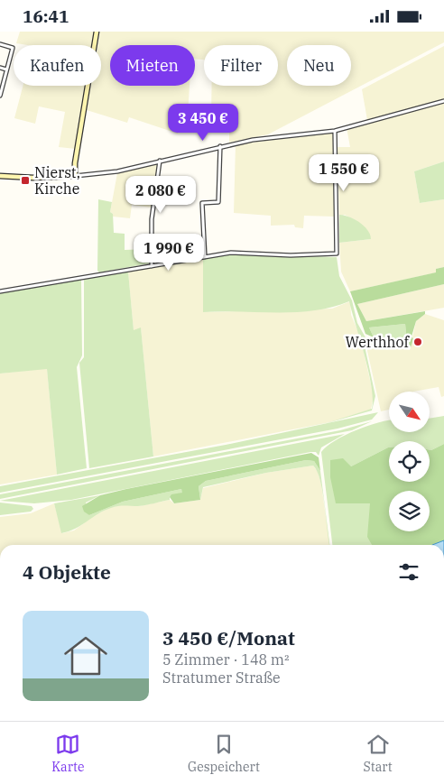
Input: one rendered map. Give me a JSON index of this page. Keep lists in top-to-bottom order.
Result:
{
  "places": {
    "transit": ["Nierst, Kirche"],
    "other": ["Werthhof"]
  },
  "north": "bottom right",
  "page": {
    "status": "16:41",
    "chip": [
      "Kaufen",
      "Mieten",
      "Filter",
      "Neu"
    ],
    "price": [
      "3 450 €",
      "1 550 €",
      "2 080 €",
      "1 990 €"
    ],
    "heading": "4 Objekte",
    "list": [
      {
        "name": "3 450 €/Monat",
        "note": "5 Zimmer · 148 m² · Stratumer Straße"
      }
    ],
    "tabs": ["Karte", "Gespeichert", "Start"]
  }
}
